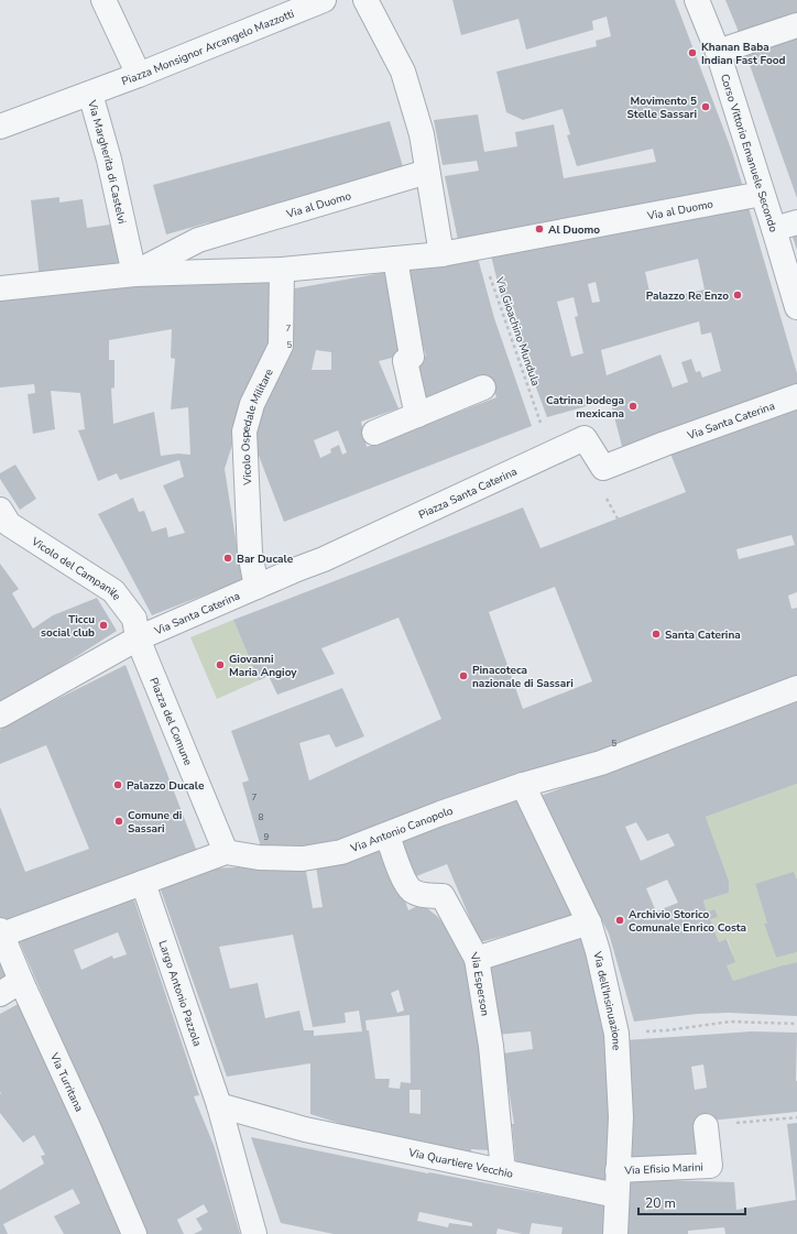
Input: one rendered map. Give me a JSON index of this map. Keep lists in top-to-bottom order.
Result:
{
  "streets": {
    "street": [
      "Piazza Monsignor Arcangelo Mazzotti",
      "Corso Vittorio Emanuele Secondo",
      "Via Margherita di Castelvi",
      "Via al Duomo",
      "Via Santa Caterina",
      "Vicolo Ospedale Militare",
      "Piazza Santa Caterina",
      "Vicolo del Campanile",
      "Piazza del Comune",
      "Via Antonio Canopolo",
      "Via Esperson",
      "Largo Antonio Pazzola",
      "Via dell'Insinuazione",
      "Via Turritana",
      "Via Quartiere Vecchio",
      "Via Efisio Marini"
    ],
    "path": ["Via Gioachino Mundula"]
  },
  "crossings": [
    ["Piazza Monsignor Arcangelo Mazzotti", "Via Margherita di Castelvi"],
    ["Corso Vittorio Emanuele Secondo", "Via al Duomo"],
    ["Via Margherita di Castelvi", "Via al Duomo"],
    ["Via al Duomo", "Via Gioachino Mundula"],
    ["Via al Duomo", "Vicolo Ospedale Militare"],
    ["Via Santa Caterina", "Vicolo Ospedale Militare"],
    ["Via Santa Caterina", "Piazza Santa Caterina"],
    ["Via Santa Caterina", "Vicolo del Campanile"],
    ["Via Santa Caterina", "Piazza del Comune"],
    ["Vicolo Ospedale Militare", "Piazza Santa Caterina"],
    ["Vicolo del Campanile", "Piazza del Comune"],
    ["Piazza del Comune", "Via Antonio Canopolo"],
    ["Via Antonio Canopolo", "Via Esperson"],
    ["Via Antonio Canopolo", "Largo Antonio Pazzola"],
    ["Via Antonio Canopolo", "Via dell'Insinuazione"],
    ["Via Antonio Canopolo", "Via Turritana"],
    ["Via Esperson", "Via Quartiere Vecchio"],
    ["Largo Antonio Pazzola", "Via Quartiere Vecchio"],
    ["Via dell'Insinuazione", "Via Quartiere Vecchio"],
    ["Via dell'Insinuazione", "Via Efisio Marini"]
  ],
  "places": [
    "Khanan Baba Indian Fast Food",
    "Movimento 5 Stelle Sassari",
    "Al Duomo",
    "Palazzo Re Enzo",
    "Catrina bodega mexicana",
    "Bar Ducale",
    "Ticcu social club",
    "Santa Caterina",
    "Giovanni Maria Angioy",
    "Pinacoteca nazionale di Sassari",
    "Palazzo Ducale",
    "Comune di Sassari",
    "Archivio Storico Comunale Enrico Costa"
  ],
  "house_numbers": [
    "7",
    "5",
    "5",
    "7",
    "8",
    "9"
  ],
  "scale_bar": "20 m"
}
